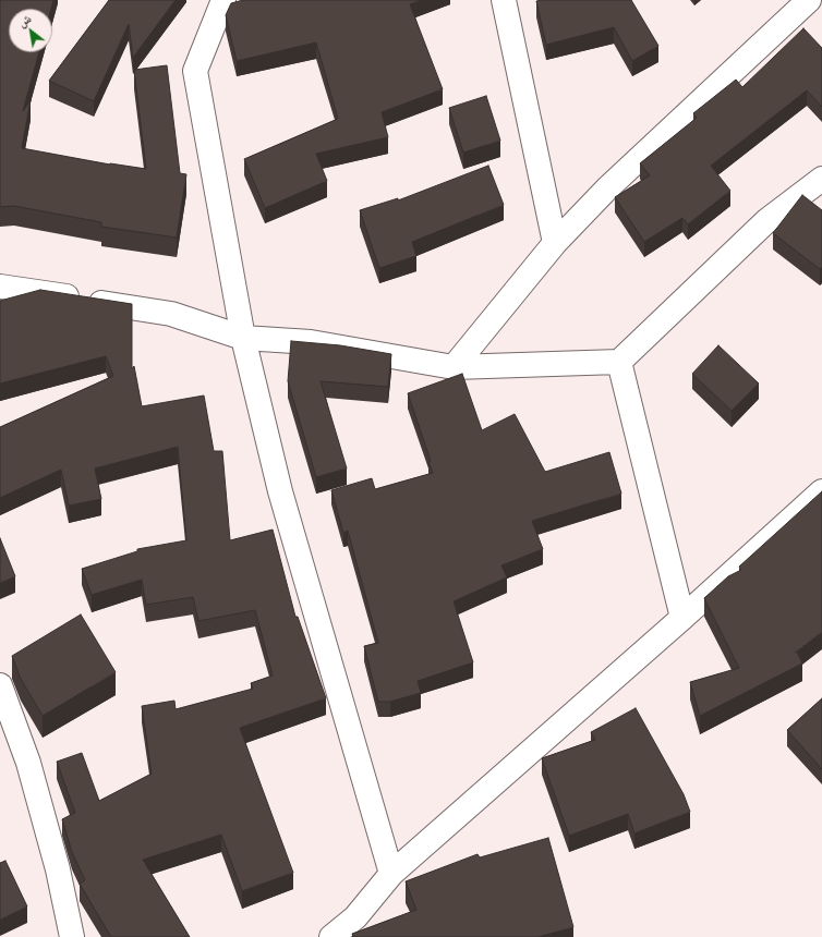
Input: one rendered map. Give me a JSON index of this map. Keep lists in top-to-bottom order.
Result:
{
  "north": "top left"
}
